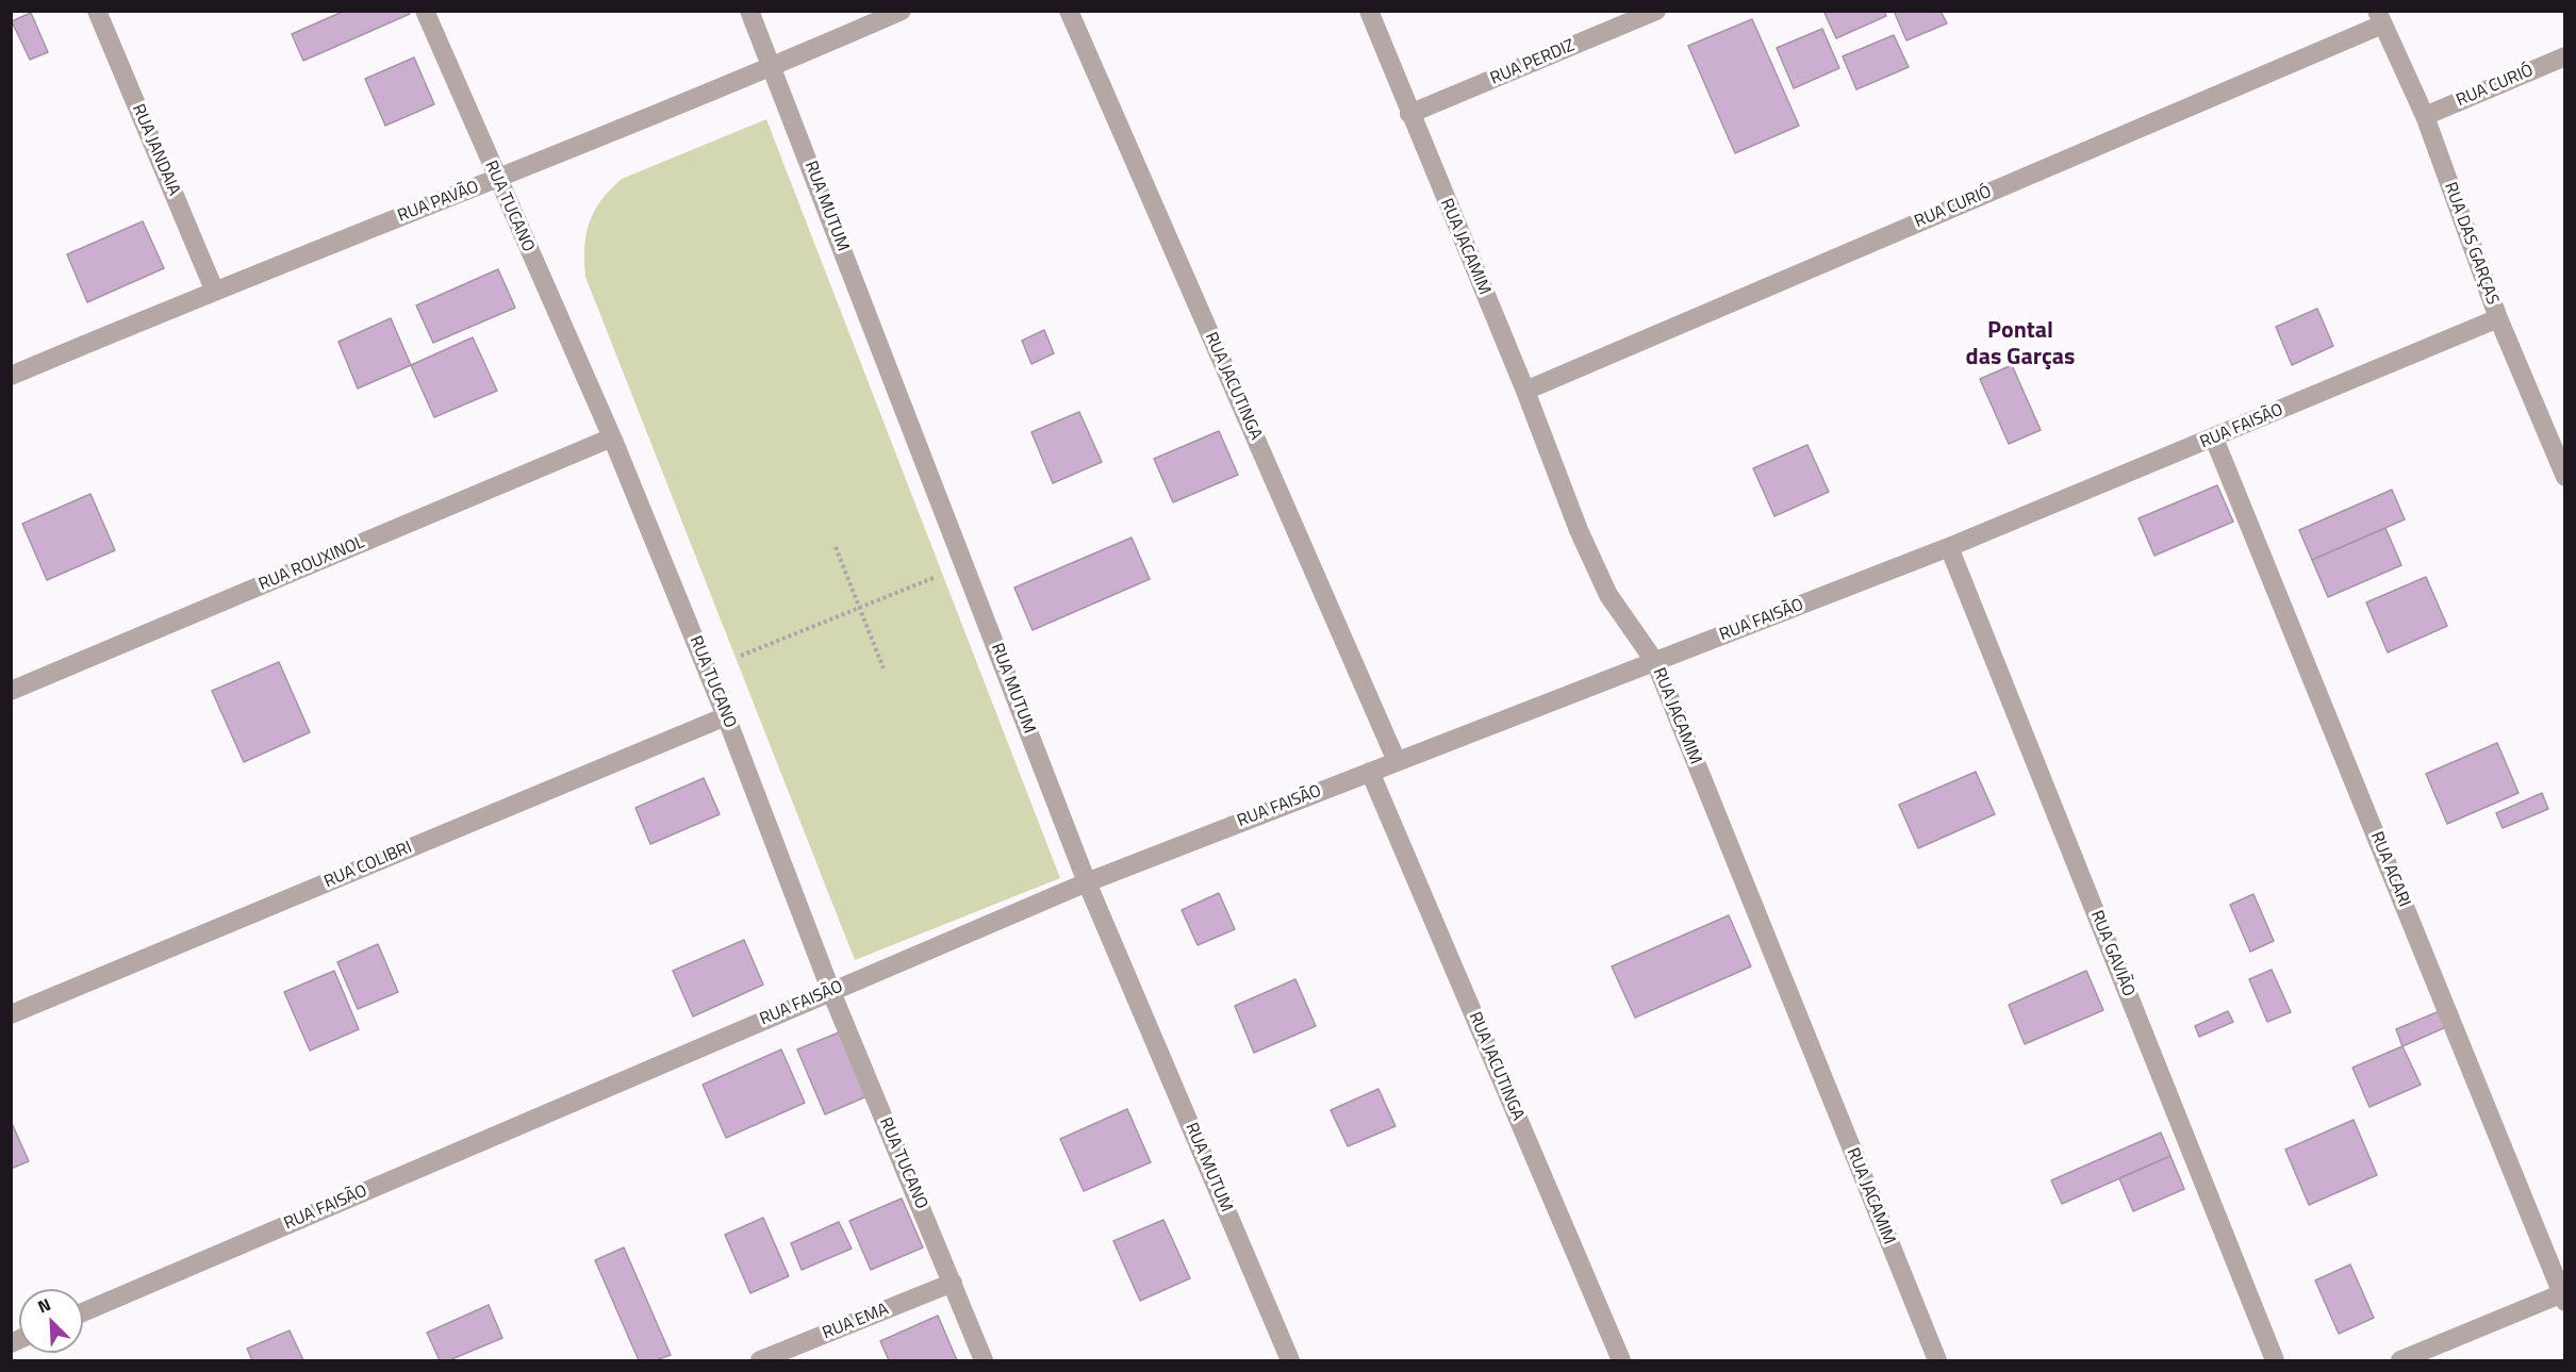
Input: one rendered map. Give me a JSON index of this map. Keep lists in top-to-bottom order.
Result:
{
  "streets": {
    "street": [
      "RUA PERDIZ",
      "RUA CURIÓ",
      "RUA JANDAIA",
      "RUA PAVÃO",
      "RUA TUCANO",
      "RUA MUTUM",
      "RUA DAS GARÇAS",
      "RUA JACAMIM",
      "RUA JACUTINGA",
      "RUA FAISÃO",
      "RUA ROUXINOL",
      "RUA COLIBRI",
      "RUA ACARI",
      "RUA GAVIÃO",
      "RUA EMA"
    ]
  },
  "crossings": [
    ["RUA PERDIZ", "RUA JACAMIM"],
    ["RUA CURIÓ", "RUA DAS GARÇAS"],
    ["RUA CURIÓ", "RUA JACAMIM"],
    ["RUA JANDAIA", "RUA PAVÃO"],
    ["RUA PAVÃO", "RUA TUCANO"],
    ["RUA PAVÃO", "RUA MUTUM"],
    ["RUA TUCANO", "RUA FAISÃO"],
    ["RUA TUCANO", "RUA ROUXINOL"],
    ["RUA TUCANO", "RUA COLIBRI"],
    ["RUA TUCANO", "RUA EMA"],
    ["RUA MUTUM", "RUA FAISÃO"],
    ["RUA DAS GARÇAS", "RUA FAISÃO"],
    ["RUA JACAMIM", "RUA FAISÃO"],
    ["RUA JACUTINGA", "RUA FAISÃO"],
    ["RUA FAISÃO", "RUA ACARI"],
    ["RUA FAISÃO", "RUA GAVIÃO"]
  ],
  "districts": ["Pontal das Garças"],
  "north": "top left"
}
